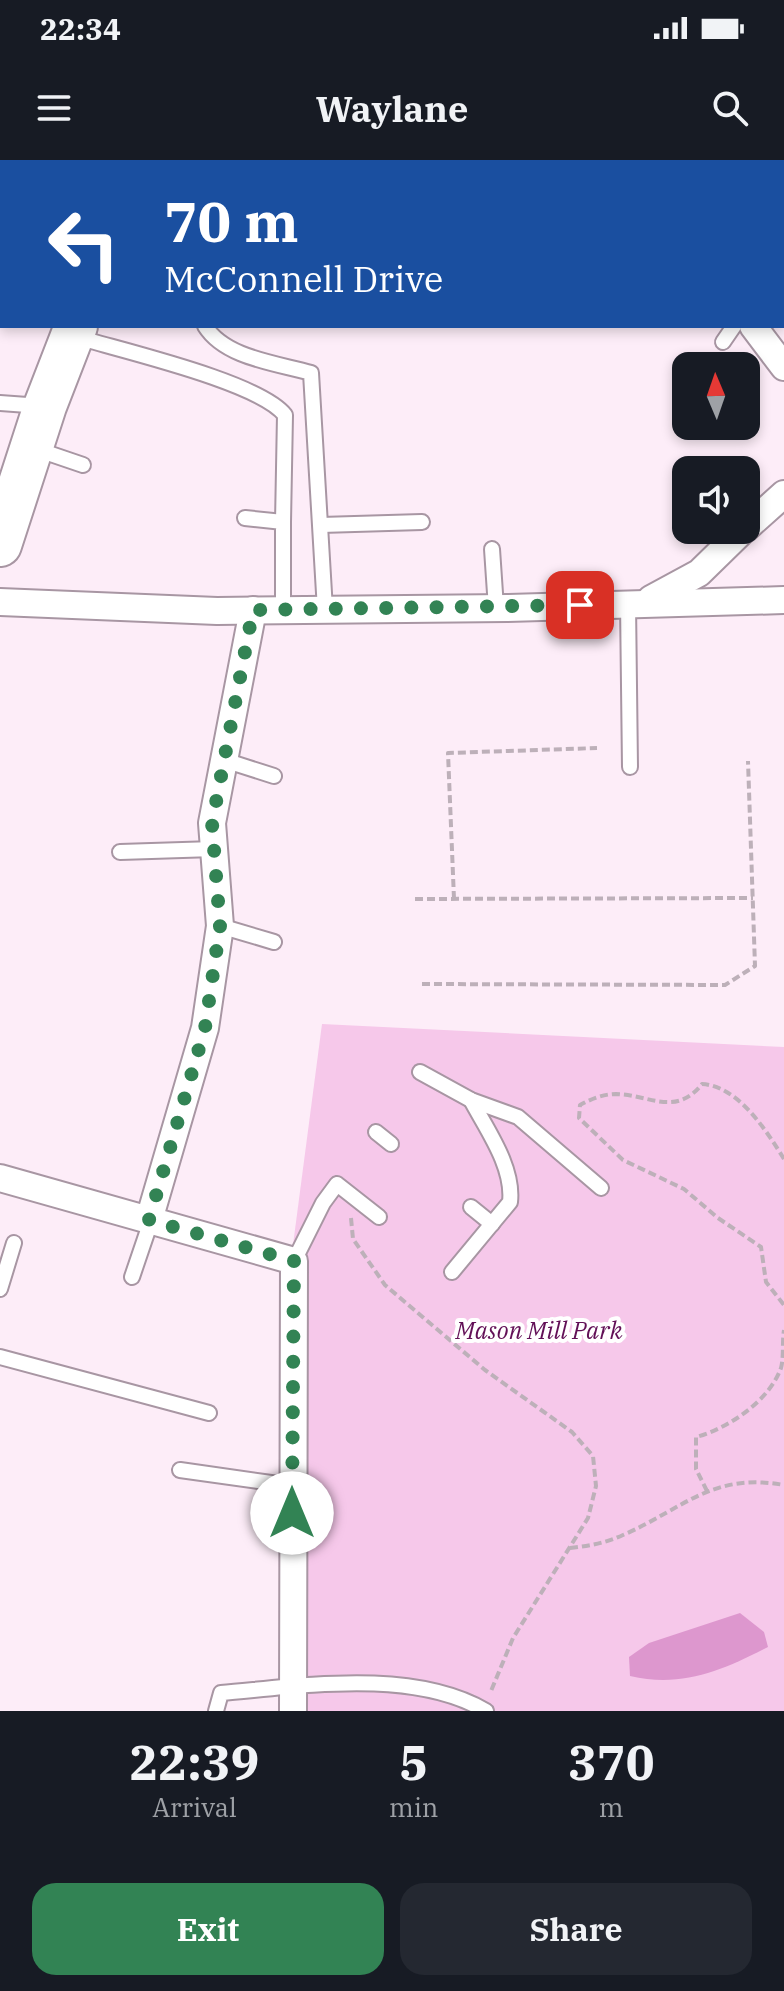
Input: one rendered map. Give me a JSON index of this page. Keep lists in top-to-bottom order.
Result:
{
  "parks": ["Mason Mill Park"],
  "north": "top",
  "page": {
    "status": "22:34",
    "header": "Waylane",
    "turn": ["70 m", "McConnell Drive"],
    "eta": [
      "22:39",
      "Arrival",
      "5",
      "min",
      "370",
      "m"
    ],
    "buttons": ["Exit", "Share"]
  }
}
